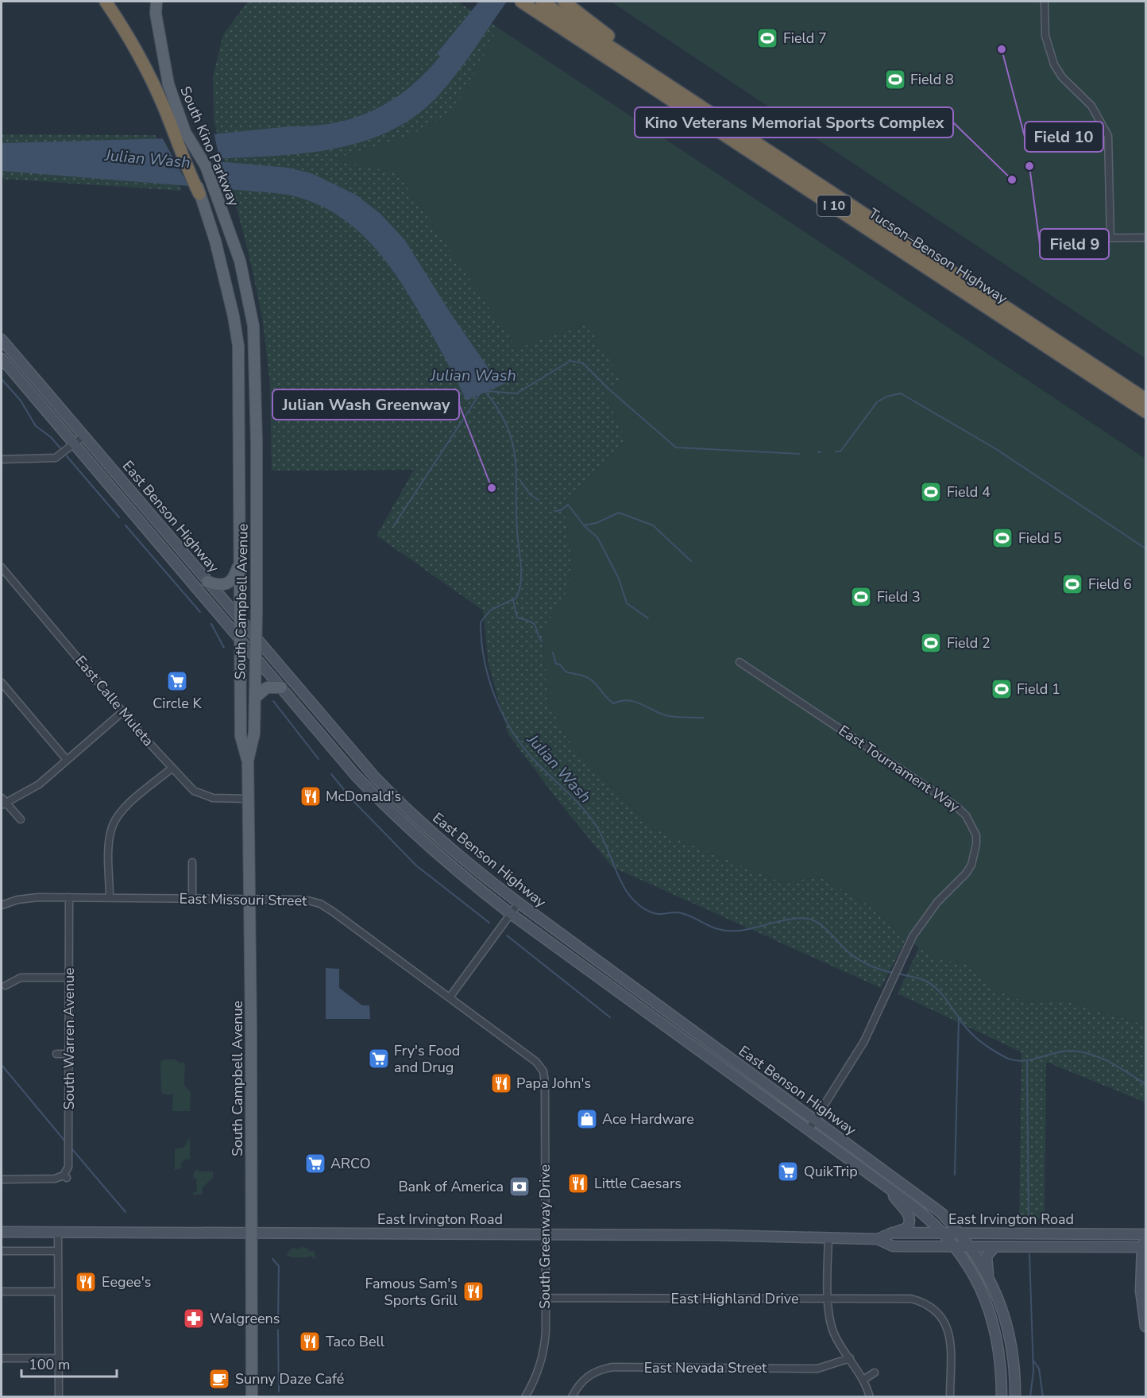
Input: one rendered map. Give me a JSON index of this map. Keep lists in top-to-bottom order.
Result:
{
  "streets": {
    "highway": ["I 10", "Tucson–Benson Highway"],
    "main road": [
      "South Kino Parkway",
      "East Benson Highway",
      "South Campbell Avenue",
      "East Irvington Road"
    ],
    "street": [
      "East Calle Muleta",
      "East Tournament Way",
      "East Missouri Street",
      "South Warren Avenue",
      "South Greenway Drive",
      "East Highland Drive",
      "East Nevada Street"
    ]
  },
  "crossings": [
    ["South Kino Parkway", "South Campbell Avenue"],
    ["East Benson Highway", "South Campbell Avenue"],
    ["East Benson Highway", "East Tournament Way"],
    ["East Benson Highway", "East Irvington Road"],
    ["South Campbell Avenue", "East Calle Muleta"],
    ["South Campbell Avenue", "East Missouri Street"],
    ["South Campbell Avenue", "East Irvington Road"],
    ["East Missouri Street", "South Warren Avenue"],
    ["East Missouri Street", "South Greenway Drive"],
    ["East Irvington Road", "South Greenway Drive"],
    ["South Greenway Drive", "East Highland Drive"]
  ],
  "water": ["Julian Wash"],
  "places": {
    "sports": [
      "Field 7",
      "Field 8",
      "Field 4",
      "Field 5",
      "Field 6",
      "Field 3",
      "Field 2",
      "Field 1"
    ],
    "other": [
      "Field 10",
      "Field 9",
      "Kino Veterans Memorial Sports Complex",
      "Julian Wash Greenway"
    ],
    "supermarket": [
      "Circle K",
      "Fry's Food and Drug",
      "ARCO",
      "QuikTrip"
    ],
    "restaurant": [
      "McDonald's",
      "Papa John's",
      "Little Caesars",
      "Eegee's",
      "Famous Sam's Sports Grill",
      "Taco Bell"
    ],
    "shop": ["Ace Hardware"],
    "bank": ["Bank of America"],
    "pharmacy": ["Walgreens"],
    "cafe": ["Sunny Daze Café"]
  },
  "scale_bar": "100 m"
}
